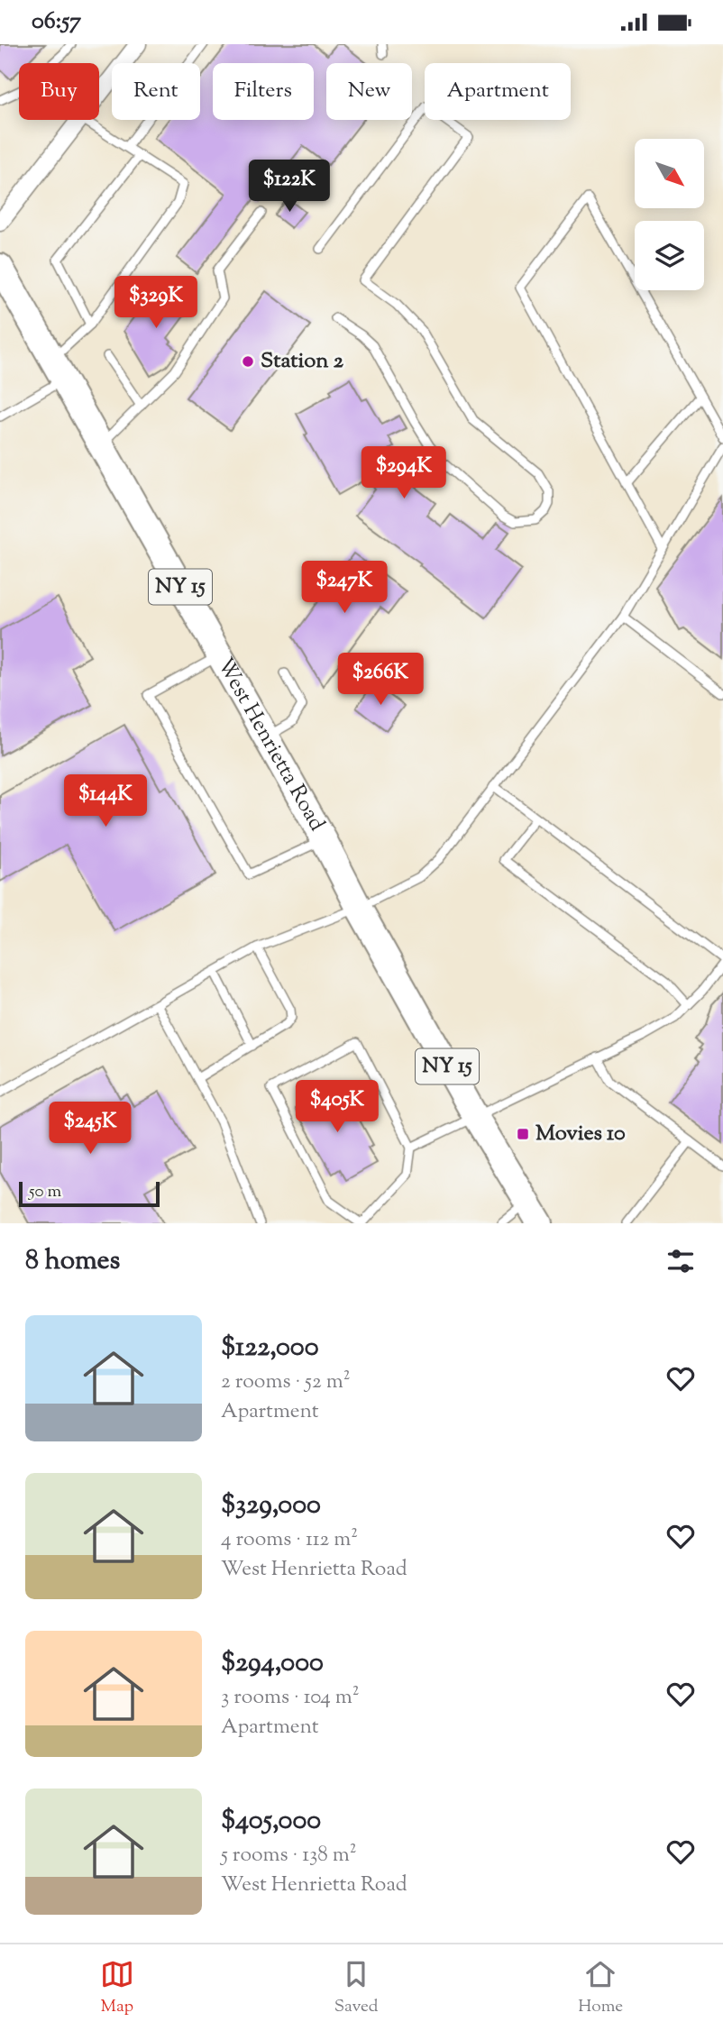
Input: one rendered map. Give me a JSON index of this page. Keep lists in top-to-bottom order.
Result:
{
  "streets": {
    "main road": ["NY 15", "West Henrietta Road"]
  },
  "places": {
    "other": ["Station 2"],
    "transit": ["Movies 10"]
  },
  "scale_bar": "50 m",
  "north": "bottom right",
  "page": {
    "status": "06:57",
    "chip": [
      "Buy",
      "Rent",
      "Filters",
      "New",
      "Apartment"
    ],
    "price": [
      "$122K",
      "$329K",
      "$294K",
      "$247K",
      "$266K",
      "$144K",
      "$405K",
      "$245K"
    ],
    "scale": "50 m",
    "heading": "8 homes",
    "list": [
      {
        "name": "$122,000",
        "note": "2 rooms · 52 m² · Apartment"
      },
      {
        "name": "$329,000",
        "note": "4 rooms · 112 m² · West Henrietta Road"
      },
      {
        "name": "$294,000",
        "note": "3 rooms · 104 m² · Apartment"
      },
      {
        "name": "$405,000",
        "note": "5 rooms · 138 m² · West Henrietta Road"
      }
    ],
    "tabs": ["Map", "Saved", "Home"]
  }
}
